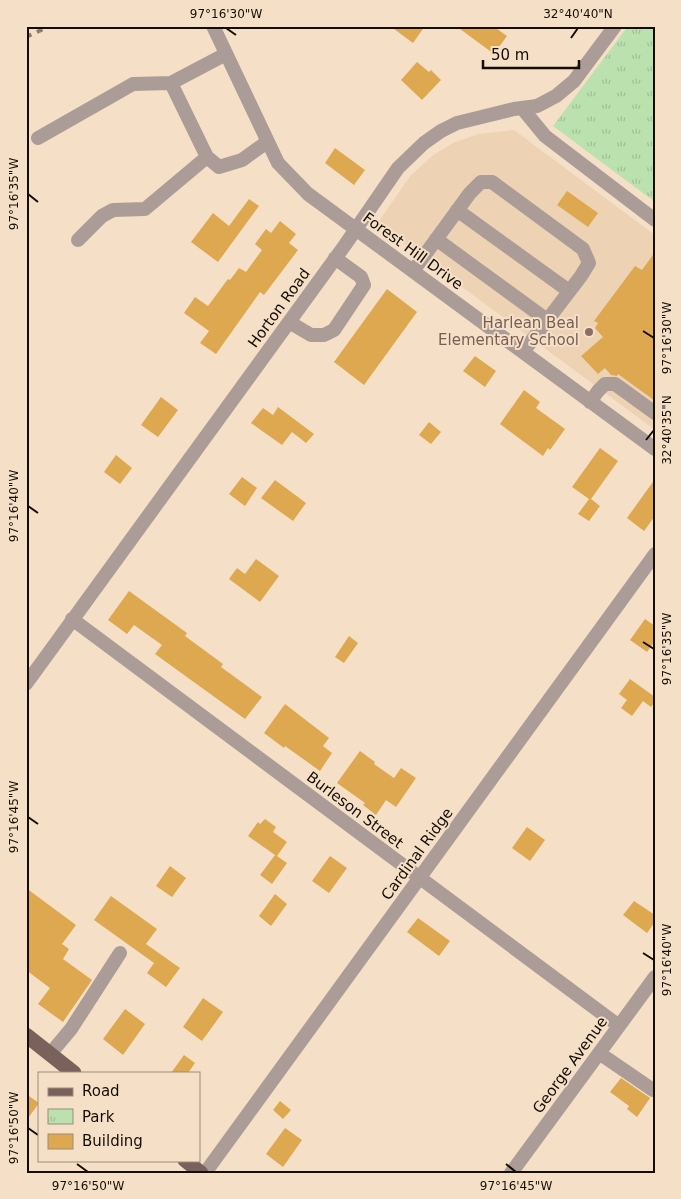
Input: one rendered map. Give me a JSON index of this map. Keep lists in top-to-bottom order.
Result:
{
  "streets": {
    "street": [
      "Forest Hill Drive",
      "Horton Road",
      "Burleson Street",
      "Cardinal Ridge",
      "George Avenue"
    ]
  },
  "crossings": [
    ["Forest Hill Drive", "Horton Road"],
    ["Horton Road", "Burleson Street"],
    ["Burleson Street", "Cardinal Ridge"],
    ["Burleson Street", "George Avenue"]
  ],
  "places": ["Harlean Beal Elementary School"],
  "legend": ["Road", "Park", "Building"],
  "scale_bar": "50 m",
  "coordinates": [
    "97°16'30\"W",
    "32°40'40\"N",
    "97°16'35\"W",
    "32°40'35\"N",
    "97°16'40\"W",
    "97°16'45\"W",
    "97°16'50\"W"
  ]
}
